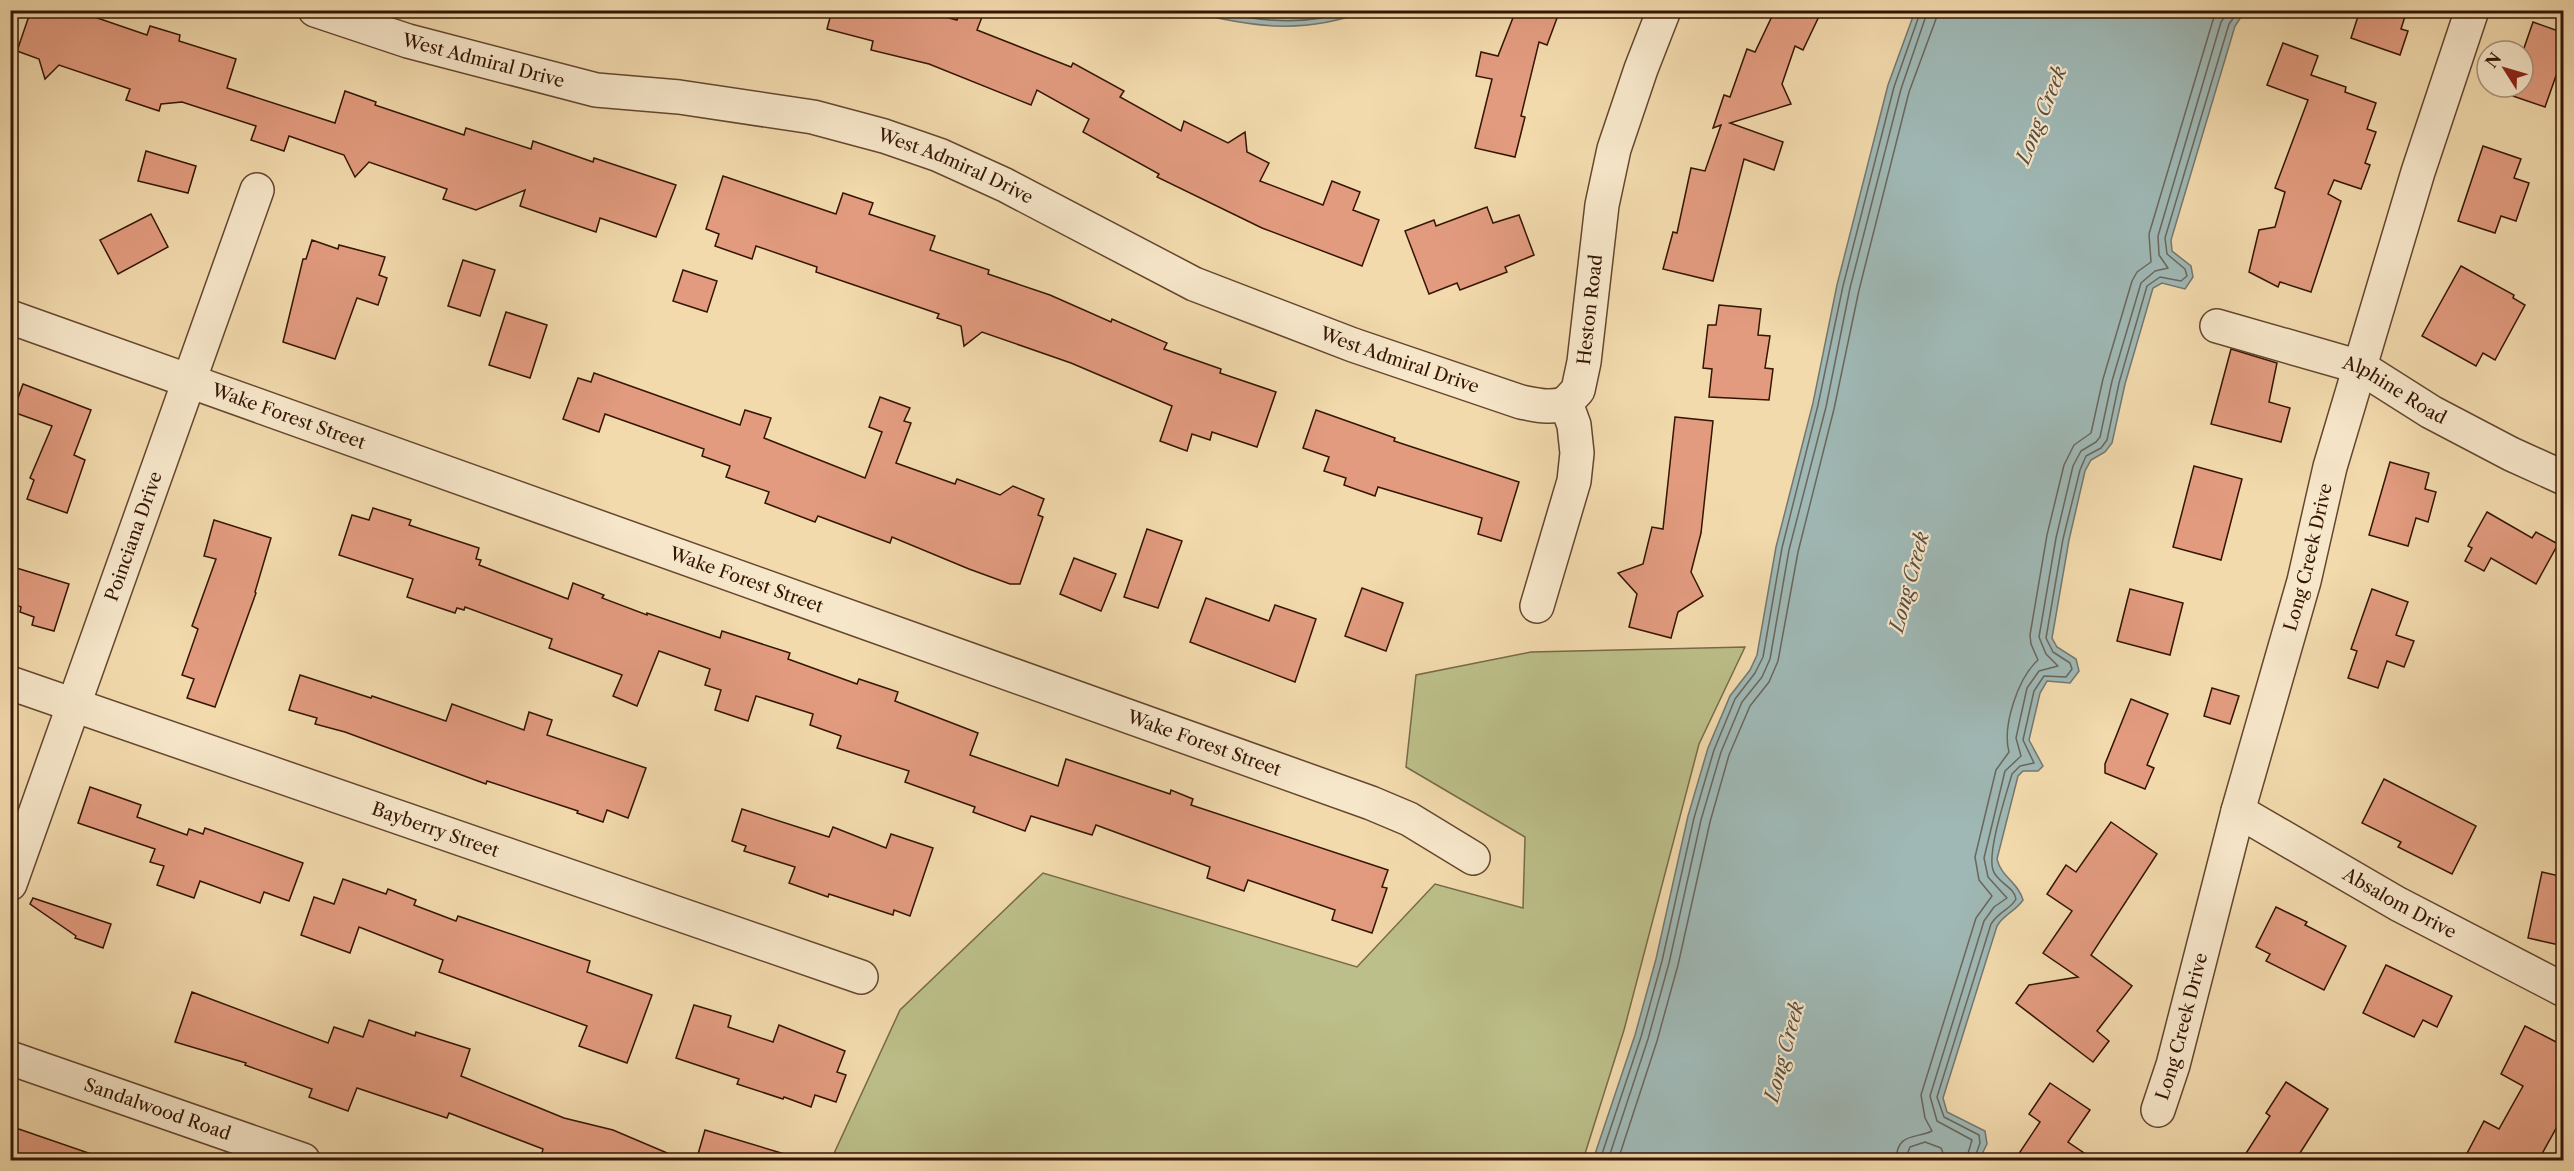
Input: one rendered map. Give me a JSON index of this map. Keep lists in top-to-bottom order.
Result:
{
  "streets": {
    "street": [
      "West Admiral Drive",
      "Heston Road",
      "Alphine Road",
      "Wake Forest Street",
      "Poinciana Drive",
      "Long Creek Drive",
      "Bayberry Street",
      "Absalom Drive",
      "Sandalwood Road"
    ]
  },
  "crossings": [
    ["West Admiral Drive", "Heston Road"],
    ["Alphine Road", "Long Creek Drive"],
    ["Wake Forest Street", "Poinciana Drive"],
    ["Poinciana Drive", "Bayberry Street"],
    ["Long Creek Drive", "Absalom Drive"]
  ],
  "water": ["Long Creek"],
  "north": "top left"
}
